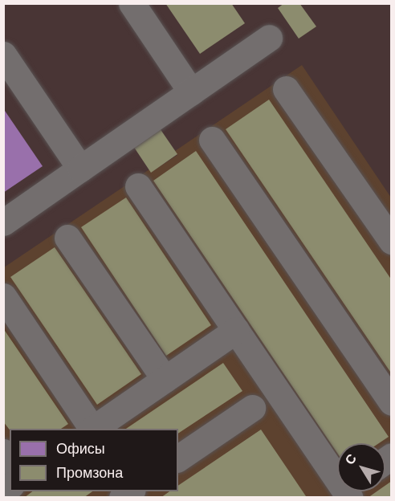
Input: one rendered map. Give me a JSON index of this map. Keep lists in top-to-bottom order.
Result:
{
  "legend": ["Офисы", "Промзона"],
  "north": "top left"
}
